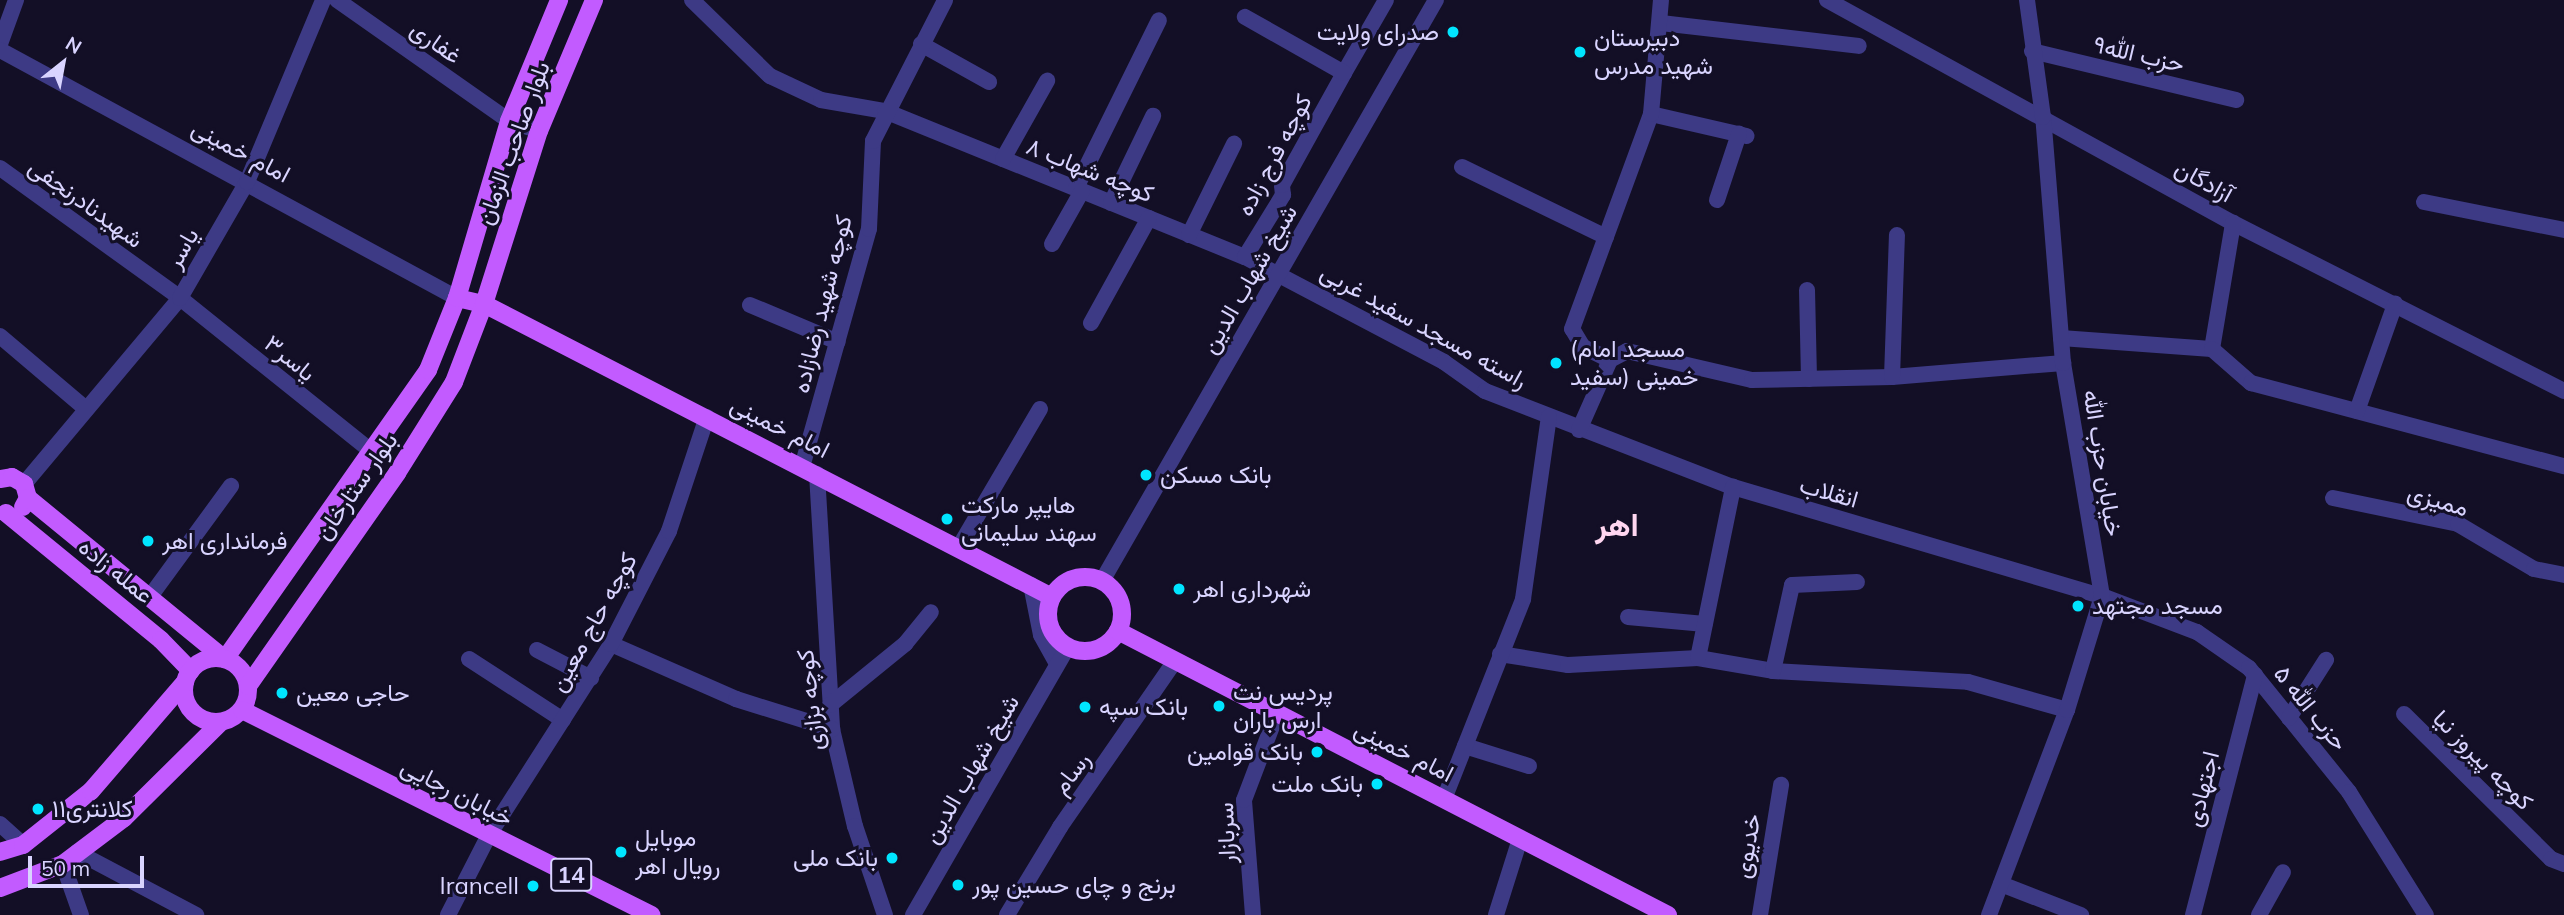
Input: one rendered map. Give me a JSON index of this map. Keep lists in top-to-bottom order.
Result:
{
  "streets": {
    "main road": [
      "بلوار صاحب الزمان",
      "امام خمینی",
      "بلوار ستارخان",
      "عمله زاده",
      "خیابان رجایی",
      "14"
    ],
    "street": [
      "غفاری",
      "حزب الله۹",
      "کوچه فرج زاده",
      "کوچه شهاب ۸",
      "آزادگان",
      "شهیدنادرنجفی",
      "یاسر",
      "شیخ شهاب الدین",
      "کوچه شهید رضازاده",
      "راسته مسجد سفید غربی",
      "یاسر۳",
      "خیابان حزب الله",
      "انقلاب",
      "ممیزی",
      "کوچه حاج معین",
      "کوچه بزازی",
      "حزب الله ۵",
      "کوچه پیروز نیا",
      "رسام",
      "اجتهادی",
      "سربازار",
      "خدیوی"
    ]
  },
  "crossings": [
    ["غفاری", "بلوار صاحب الزمان"],
    ["حزب الله۹", "خیابان حزب الله"],
    ["بلوار صاحب الزمان", "امام خمینی"],
    ["بلوار صاحب الزمان", "بلوار ستارخان"],
    ["امام خمینی", "یاسر"],
    ["امام خمینی", "شیخ شهاب الدین"],
    ["امام خمینی", "کوچه شهید رضازاده"],
    ["امام خمینی", "بلوار ستارخان"],
    ["امام خمینی", "کوچه حاج معین"],
    ["امام خمینی", "کوچه بزازی"],
    ["امام خمینی", "رسام"],
    ["امام خمینی", "سربازار"],
    ["کوچه فرج زاده", "کوچه شهاب ۸"],
    ["کوچه شهاب ۸", "شیخ شهاب الدین"],
    ["کوچه شهاب ۸", "کوچه شهید رضازاده"],
    ["کوچه شهاب ۸", "راسته مسجد سفید غربی"],
    ["آزادگان", "خیابان حزب الله"],
    ["شهیدنادرنجفی", "یاسر"],
    ["شهیدنادرنجفی", "یاسر۳"],
    ["یاسر", "یاسر۳"],
    ["یاسر", "عمله زاده"],
    ["شیخ شهاب الدین", "راسته مسجد سفید غربی"],
    ["کوچه شهید رضازاده", "کوچه بزازی"],
    ["راسته مسجد سفید غربی", "انقلاب"],
    ["یاسر۳", "بلوار ستارخان"],
    ["خیابان حزب الله", "انقلاب"],
    ["خیابان حزب الله", "حزب الله ۵"],
    ["بلوار ستارخان", "عمله زاده"],
    ["بلوار ستارخان", "خیابان رجایی"],
    ["انقلاب", "حزب الله ۵"],
    ["عمله زاده", "خیابان رجایی"],
    ["کوچه حاج معین", "خیابان رجایی"],
    ["حزب الله ۵", "اجتهادی"]
  ],
  "districts": ["اهر"],
  "places": [
    "صدرای ولایت",
    "دبیرستان شهید مدرس",
    "(مسجد امام خمینی (سفید",
    "بانک مسکن",
    "هایپر مارکت سهند سلیمانی",
    "فرمانداری اهر",
    "شهرداری اهر",
    "مسجد مجتهد",
    "حاجی معین",
    "پردیس نت ارس باران",
    "بانک سپه",
    "بانک قوامین",
    "بانک ملت",
    "کلانتری۱۱",
    "موبایل رویال اهر",
    "بانک ملی",
    "برنج و چای حسین پور",
    "Irancell"
  ],
  "scale_bar": "50 m",
  "north": "top right"
}
